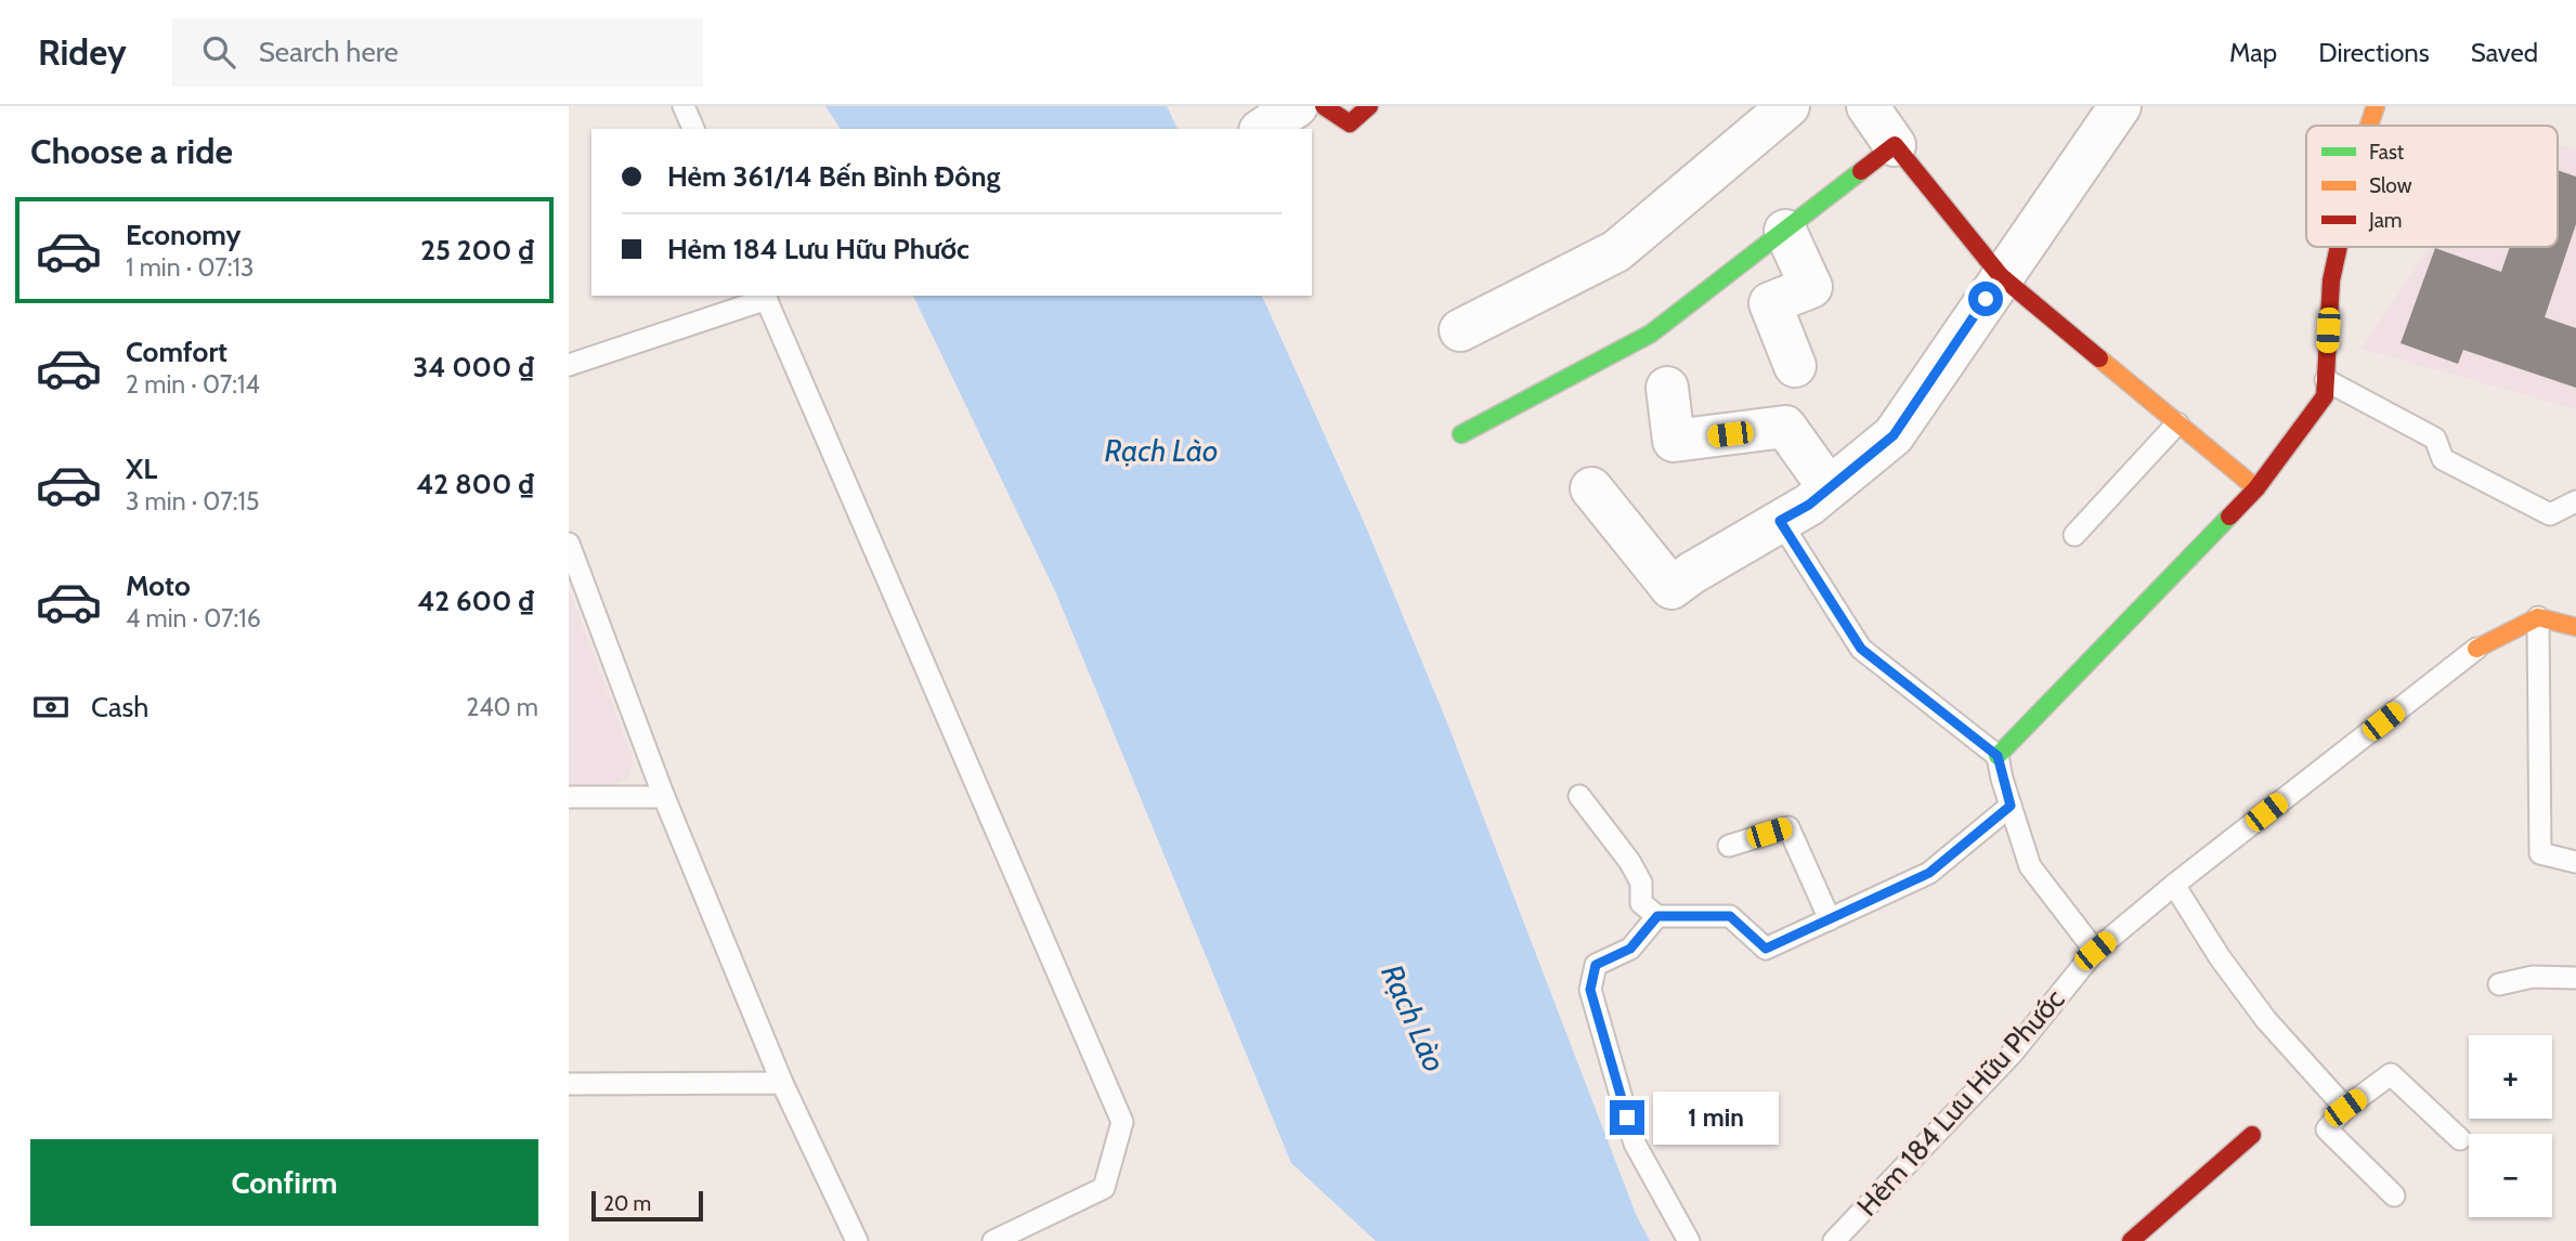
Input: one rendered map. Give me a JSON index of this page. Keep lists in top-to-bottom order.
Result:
{
  "streets": {
    "lane": ["Hẻm 184 Lưu Hữu Phước"]
  },
  "water": ["Rạch Lào"],
  "legend": ["Fast", "Slow", "Jam"],
  "scale_bar": "20 m",
  "page": {
    "header": "Ridey",
    "search": "Search here",
    "nav": ["Map", "Directions", "Saved"],
    "heading": "Choose a ride",
    "banner": ["Hẻm 361/14 Bến Bình Đông", "Hẻm 184 Lưu Hữu Phước"],
    "list": [
      {
        "name": "Economy",
        "note": "1 min · 07:13",
        "value": "25 200 ₫"
      },
      {
        "name": "Comfort",
        "note": "2 min · 07:14",
        "value": "34 000 ₫"
      },
      {
        "name": "XL",
        "note": "3 min · 07:15",
        "value": "42 800 ₫"
      },
      {
        "name": "Moto",
        "note": "4 min · 07:16",
        "value": "42 600 ₫"
      }
    ],
    "pay": ["Cash", "240 m"],
    "map_buttons": ["+", "−"],
    "bubble": "1 min",
    "buttons": "Confirm",
    "scale": "20 m"
  }
}
